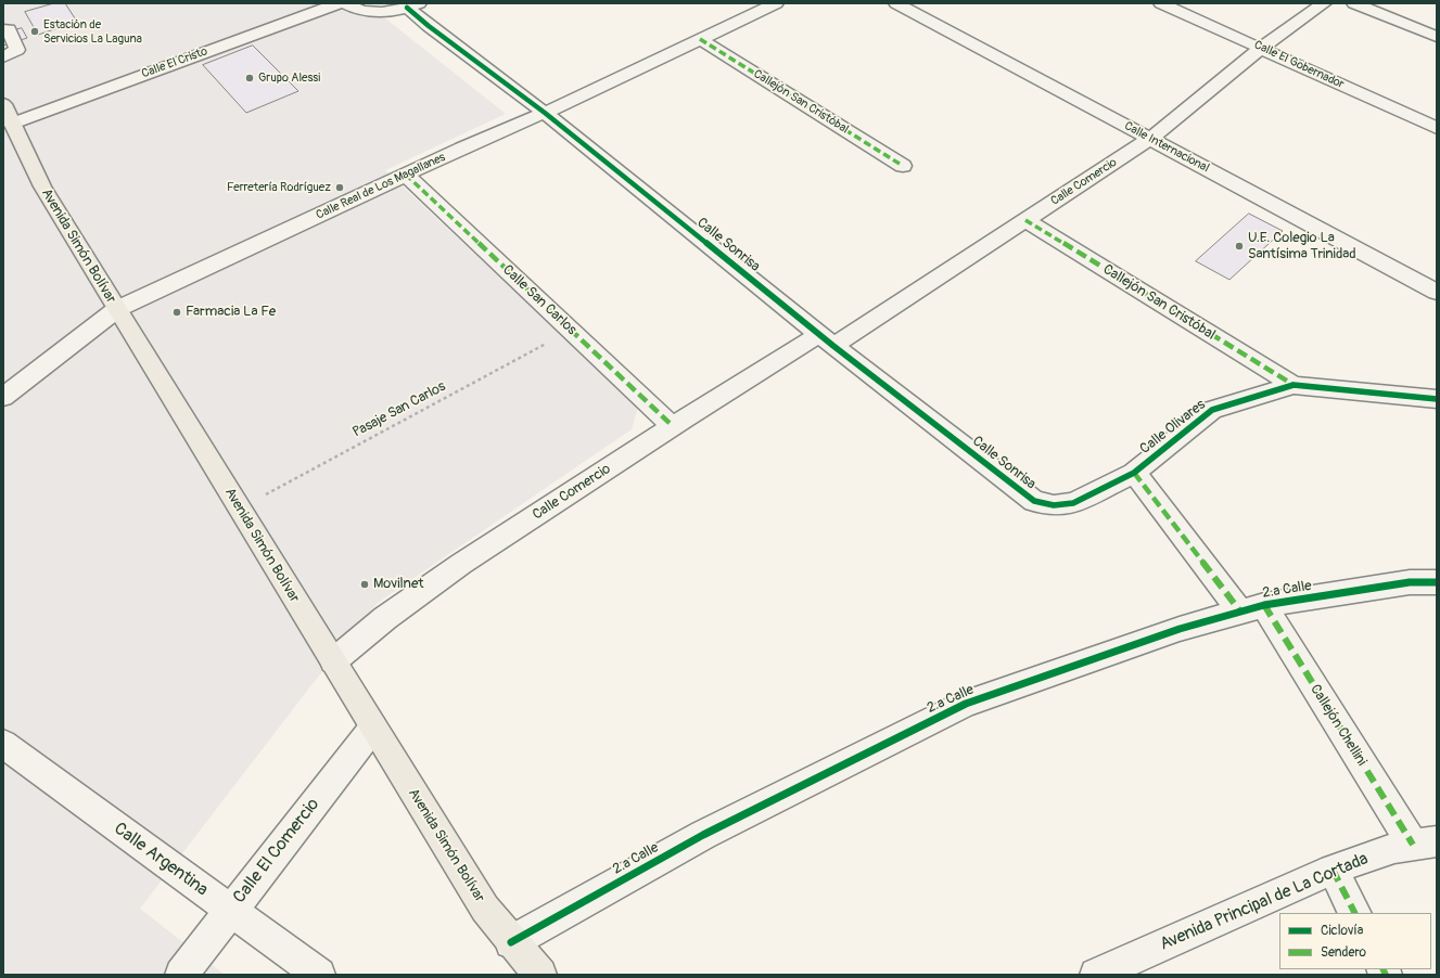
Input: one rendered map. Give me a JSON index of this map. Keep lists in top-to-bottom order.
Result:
{
  "streets": {
    "main road": ["Avenida Simón Bolívar"],
    "street": [
      "Calle El Cristo",
      "Calle El Gobernador",
      "Callejón San Cristóbal",
      "Calle Internacional",
      "Calle Comercio",
      "Calle Real de Los Magallanes",
      "Calle Sonrisa",
      "Calle San Carlos",
      "Calle Olivares",
      "2.ª Calle",
      "Callejón Chellini",
      "Calle El Comercio",
      "Calle Argentina",
      "Avenida Principal de La Cortada"
    ],
    "path": ["Pasaje San Carlos"]
  },
  "crossings": [
    ["Calle El Cristo", "Avenida Simón Bolívar"],
    ["Calle El Gobernador", "Calle Comercio"],
    ["Callejón San Cristóbal", "Calle Comercio"],
    ["Callejón San Cristóbal", "Calle Real de Los Magallanes"],
    ["Callejón San Cristóbal", "Calle Olivares"],
    ["Calle Internacional", "Calle Comercio"],
    ["Calle Comercio", "Calle Sonrisa"],
    ["Calle Comercio", "Avenida Simón Bolívar"],
    ["Calle Comercio", "Calle San Carlos"],
    ["Calle Real de Los Magallanes", "Calle Sonrisa"],
    ["Calle Real de Los Magallanes", "Avenida Simón Bolívar"],
    ["Calle Real de Los Magallanes", "Calle San Carlos"],
    ["Calle Sonrisa", "Calle Olivares"],
    ["Avenida Simón Bolívar", "Pasaje San Carlos"],
    ["Avenida Simón Bolívar", "2.ª Calle"],
    ["Avenida Simón Bolívar", "Calle El Comercio"],
    ["Calle San Carlos", "Pasaje San Carlos"],
    ["Calle Olivares", "Callejón Chellini"],
    ["2.ª Calle", "Callejón Chellini"],
    ["Callejón Chellini", "Avenida Principal de La Cortada"],
    ["Calle El Comercio", "Calle Argentina"]
  ],
  "places": [
    "Estación de Servicios La Laguna",
    "Grupo Alessi",
    "Ferretería Rodríguez",
    "U.E. Colegio La Santísima Trinidad",
    "Farmacia La Fe",
    "Movilnet"
  ],
  "legend": ["Ciclovía", "Sendero"]
}
